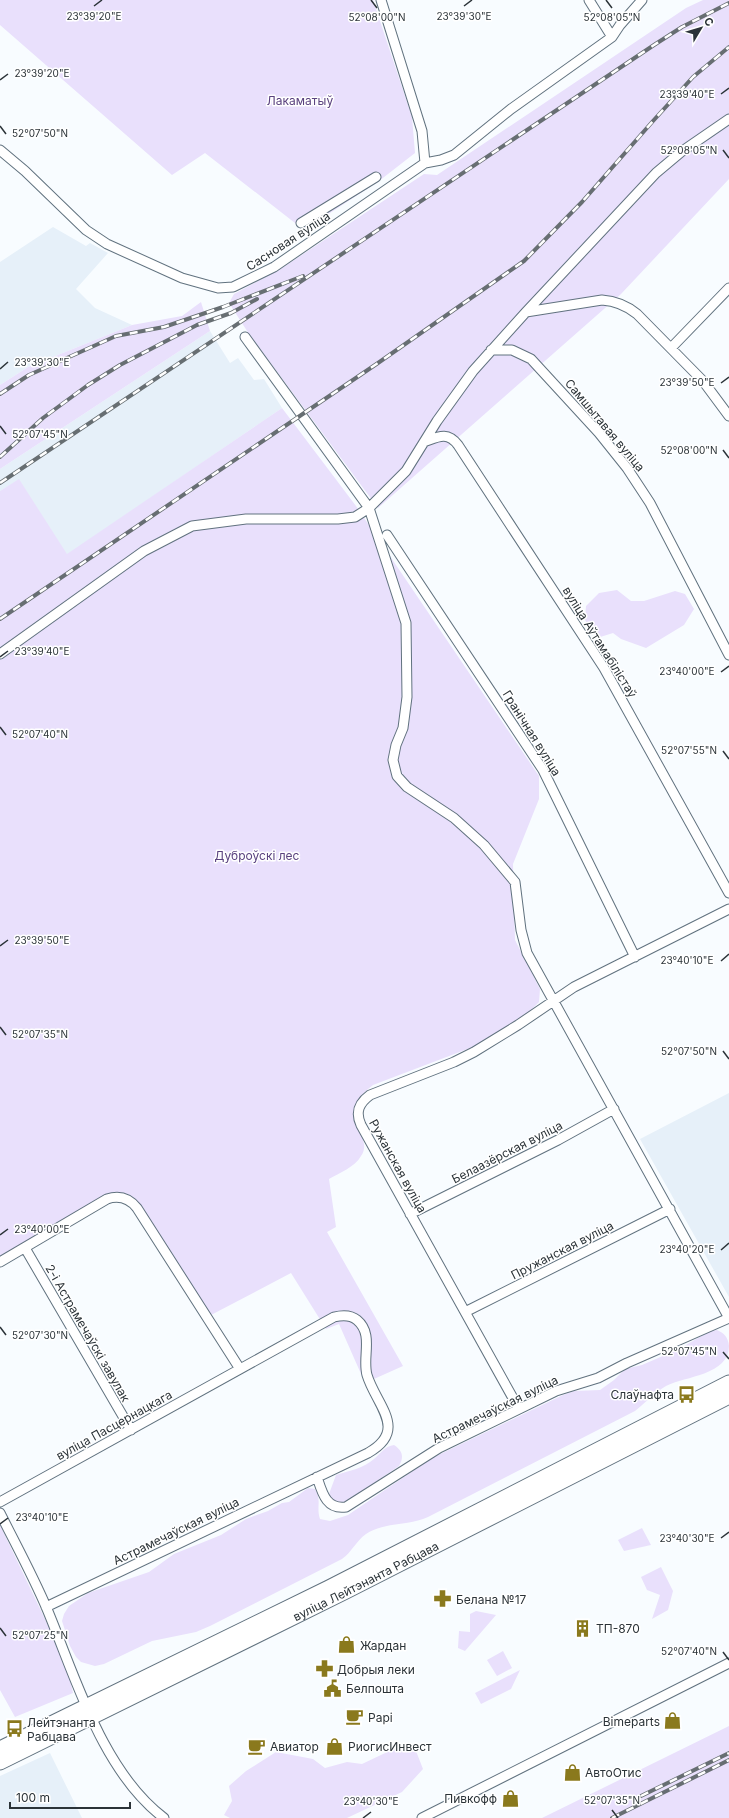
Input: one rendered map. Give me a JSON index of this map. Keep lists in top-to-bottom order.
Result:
{
  "streets": {
    "highway": ["вуліца Лейтэнанта Рабцава"],
    "street": [
      "Сасновая вуліца",
      "Самшытавая вуліца",
      "вуліца Аўтамабілістаў",
      "Гранічная вуліца",
      "Белаазёрская вуліца",
      "Ружанская вуліца",
      "Пружанская вуліца",
      "2-і Астрамечаўскі завулак",
      "Астрамечаўская вуліца",
      "вуліца Пасцернацкага"
    ]
  },
  "crossings": [
    ["Гранічная вуліца", "Ружанская вуліца"],
    ["Белаазёрская вуліца", "Ружанская вуліца"],
    ["Ружанская вуліца", "Пружанская вуліца"],
    ["Ружанская вуліца", "Астрамечаўская вуліца"],
    ["2-і Астрамечаўскі завулак", "вуліца Пасцернацкага"],
    ["Астрамечаўская вуліца", "вуліца Пасцернацкага"]
  ],
  "parks": ["Лакаматыў", "Дуброўскі лес"],
  "places": {
    "bus stop": ["Слаўнафта", "Лейтэнанта Рабцава"],
    "pharmacy": ["Белана №17", "Добрыя леки"],
    "building": ["ТП-870"],
    "shop": [
      "Жардан",
      "Bimeparts",
      "РиогисИнвест",
      "АвтоОтис",
      "Пивкофф"
    ],
    "public building": ["Белпошта"],
    "cafe": ["Papi", "Авиатор"]
  },
  "scale_bar": "100 m",
  "north": "top right",
  "coordinates": [
    "23°39'20\"E",
    "23°39'30\"E",
    "52°08'00\"N",
    "52°08'05\"N",
    "23°39'40\"E",
    "52°07'50\"N",
    "23°39'50\"E",
    "52°07'45\"N",
    "23°40'00\"E",
    "52°07'40\"N",
    "52°07'55\"N",
    "23°40'10\"E",
    "52°07'35\"N",
    "23°40'20\"E",
    "52°07'30\"N",
    "23°40'30\"E",
    "52°07'25\"N"
  ]
}
